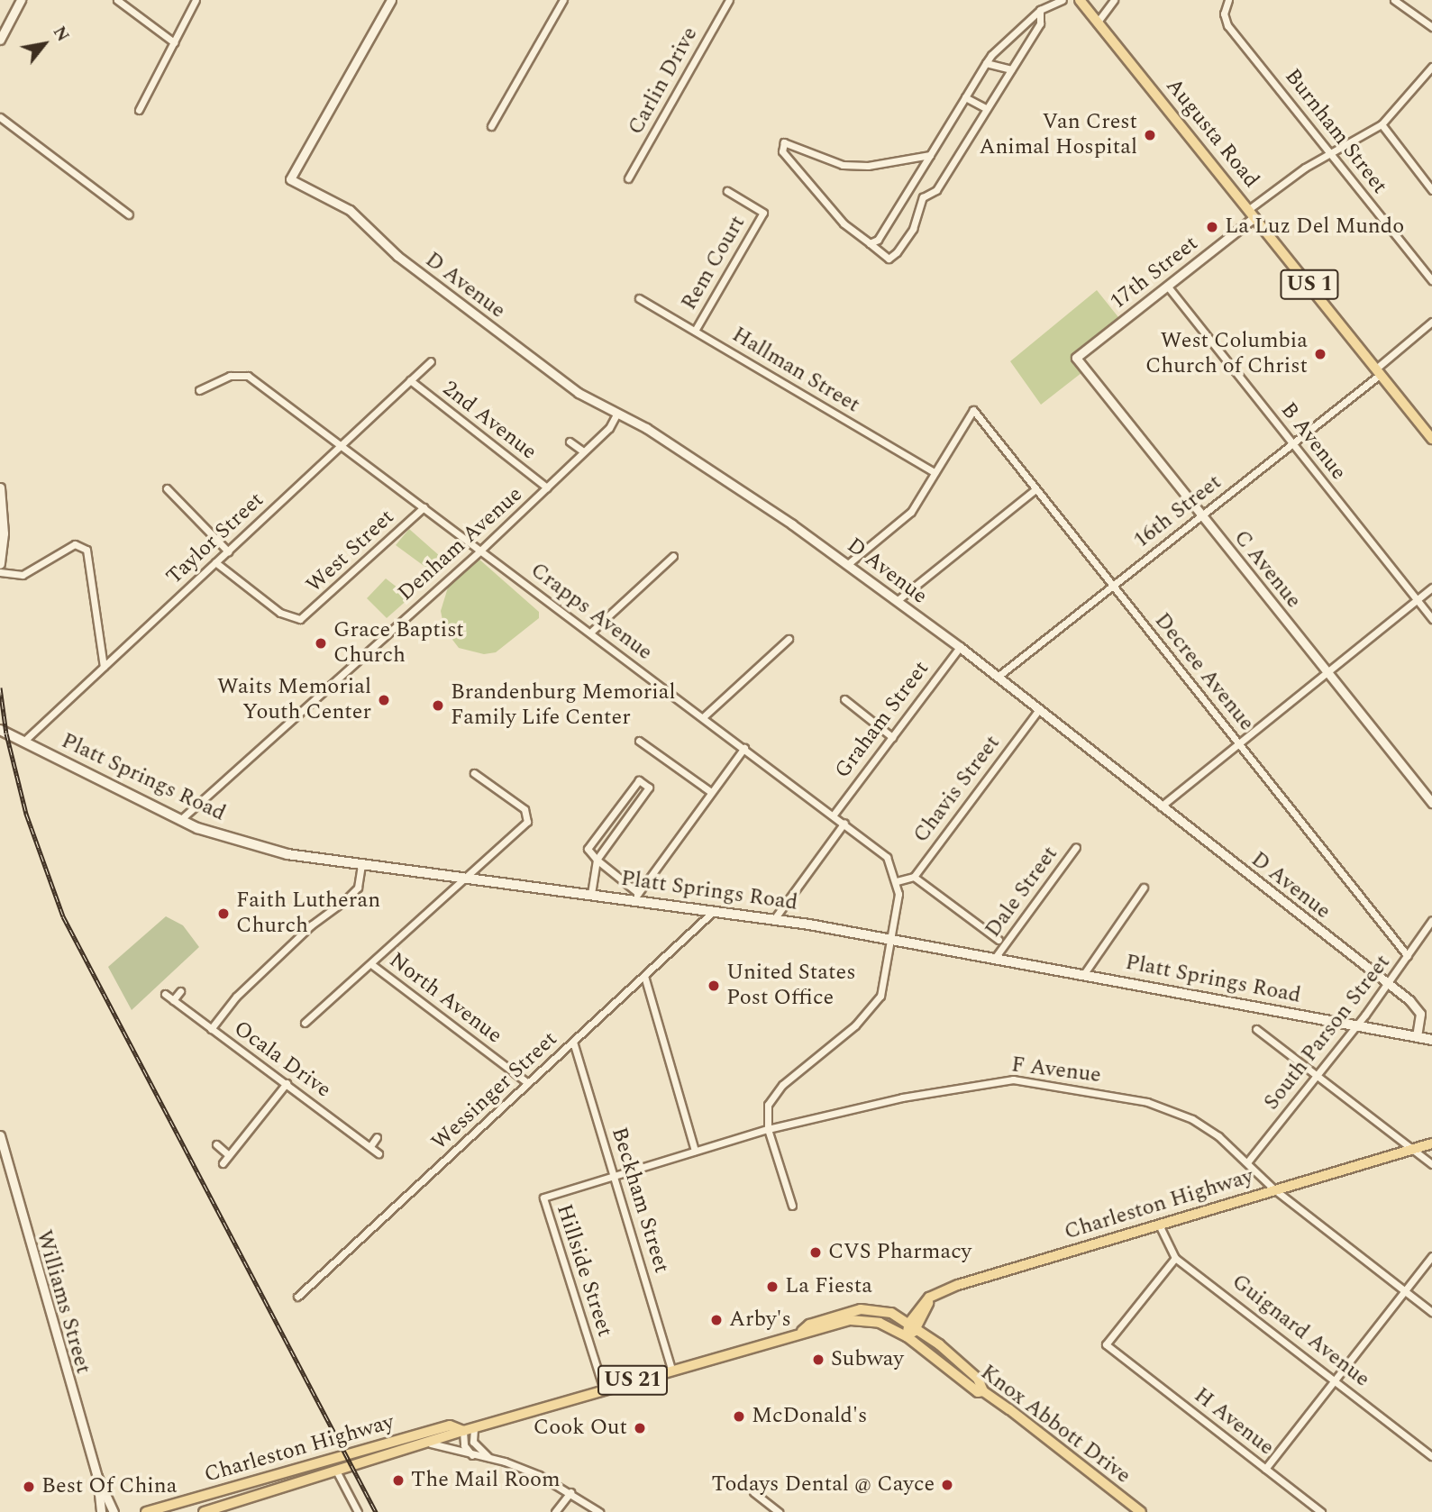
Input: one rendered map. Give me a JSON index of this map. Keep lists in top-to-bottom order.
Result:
{
  "streets": {
    "main road": [
      "Augusta Road",
      "US 1",
      "Platt Springs Road",
      "Charleston Highway",
      "US 21",
      "Knox Abbott Drive"
    ],
    "street": [
      "Carlin Drive",
      "Burnham Street",
      "Rem Court",
      "17th Street",
      "D Avenue",
      "Hallman Street",
      "2nd Avenue",
      "B Avenue",
      "16th Street",
      "Taylor Street",
      "Denham Avenue",
      "West Street",
      "C Avenue",
      "Crapps Avenue",
      "Decree Avenue",
      "Graham Street",
      "Chavis Street",
      "Dale Street",
      "North Avenue",
      "South Parson Street",
      "Ocala Drive",
      "F Avenue",
      "Wessinger Street",
      "Beckham Street",
      "Hillside Street",
      "Williams Street",
      "Guignard Avenue",
      "H Avenue"
    ]
  },
  "crossings": [
    ["Augusta Road", "17th Street"],
    ["Augusta Road", "16th Street"],
    ["Rem Court", "Hallman Street"],
    ["17th Street", "B Avenue"],
    ["17th Street", "C Avenue"],
    ["D Avenue", "16th Street"],
    ["D Avenue", "Denham Avenue"],
    ["D Avenue", "Graham Street"],
    ["D Avenue", "Platt Springs Road"],
    ["D Avenue", "Chavis Street"],
    ["D Avenue", "South Parson Street"],
    ["Hallman Street", "Decree Avenue"],
    ["2nd Avenue", "Taylor Street"],
    ["2nd Avenue", "Denham Avenue"],
    ["B Avenue", "16th Street"],
    ["16th Street", "C Avenue"],
    ["16th Street", "Decree Avenue"],
    ["Taylor Street", "West Street"],
    ["Taylor Street", "Crapps Avenue"],
    ["Taylor Street", "Platt Springs Road"],
    ["Denham Avenue", "Crapps Avenue"],
    ["Denham Avenue", "Platt Springs Road"],
    ["West Street", "Crapps Avenue"],
    ["Crapps Avenue", "Graham Street"],
    ["Crapps Avenue", "Platt Springs Road"],
    ["Crapps Avenue", "Chavis Street"],
    ["Crapps Avenue", "F Avenue"],
    ["Decree Avenue", "South Parson Street"],
    ["Platt Springs Road", "Dale Street"],
    ["Platt Springs Road", "South Parson Street"],
    ["Platt Springs Road", "Wessinger Street"],
    ["North Avenue", "Wessinger Street"],
    ["South Parson Street", "F Avenue"],
    ["F Avenue", "Beckham Street"],
    ["F Avenue", "Charleston Highway"],
    ["F Avenue", "Hillside Street"],
    ["Wessinger Street", "Beckham Street"],
    ["Beckham Street", "Charleston Highway"],
    ["Charleston Highway", "Hillside Street"],
    ["Charleston Highway", "Guignard Avenue"],
    ["Charleston Highway", "Knox Abbott Drive"],
    ["Guignard Avenue", "H Avenue"]
  ],
  "places": [
    "Van Crest Animal Hospital",
    "La Luz Del Mundo",
    "West Columbia Church of Christ",
    "Grace Baptist Church",
    "Waits Memorial Youth Center",
    "Brandenburg Memorial Family Life Center",
    "Faith Lutheran Church",
    "United States Post Office",
    "CVS Pharmacy",
    "La Fiesta",
    "Arby's",
    "Subway",
    "McDonald's",
    "Cook Out",
    "The Mail Room",
    "Todays Dental @ Cayce",
    "Best Of China"
  ],
  "north": "top right"
}
